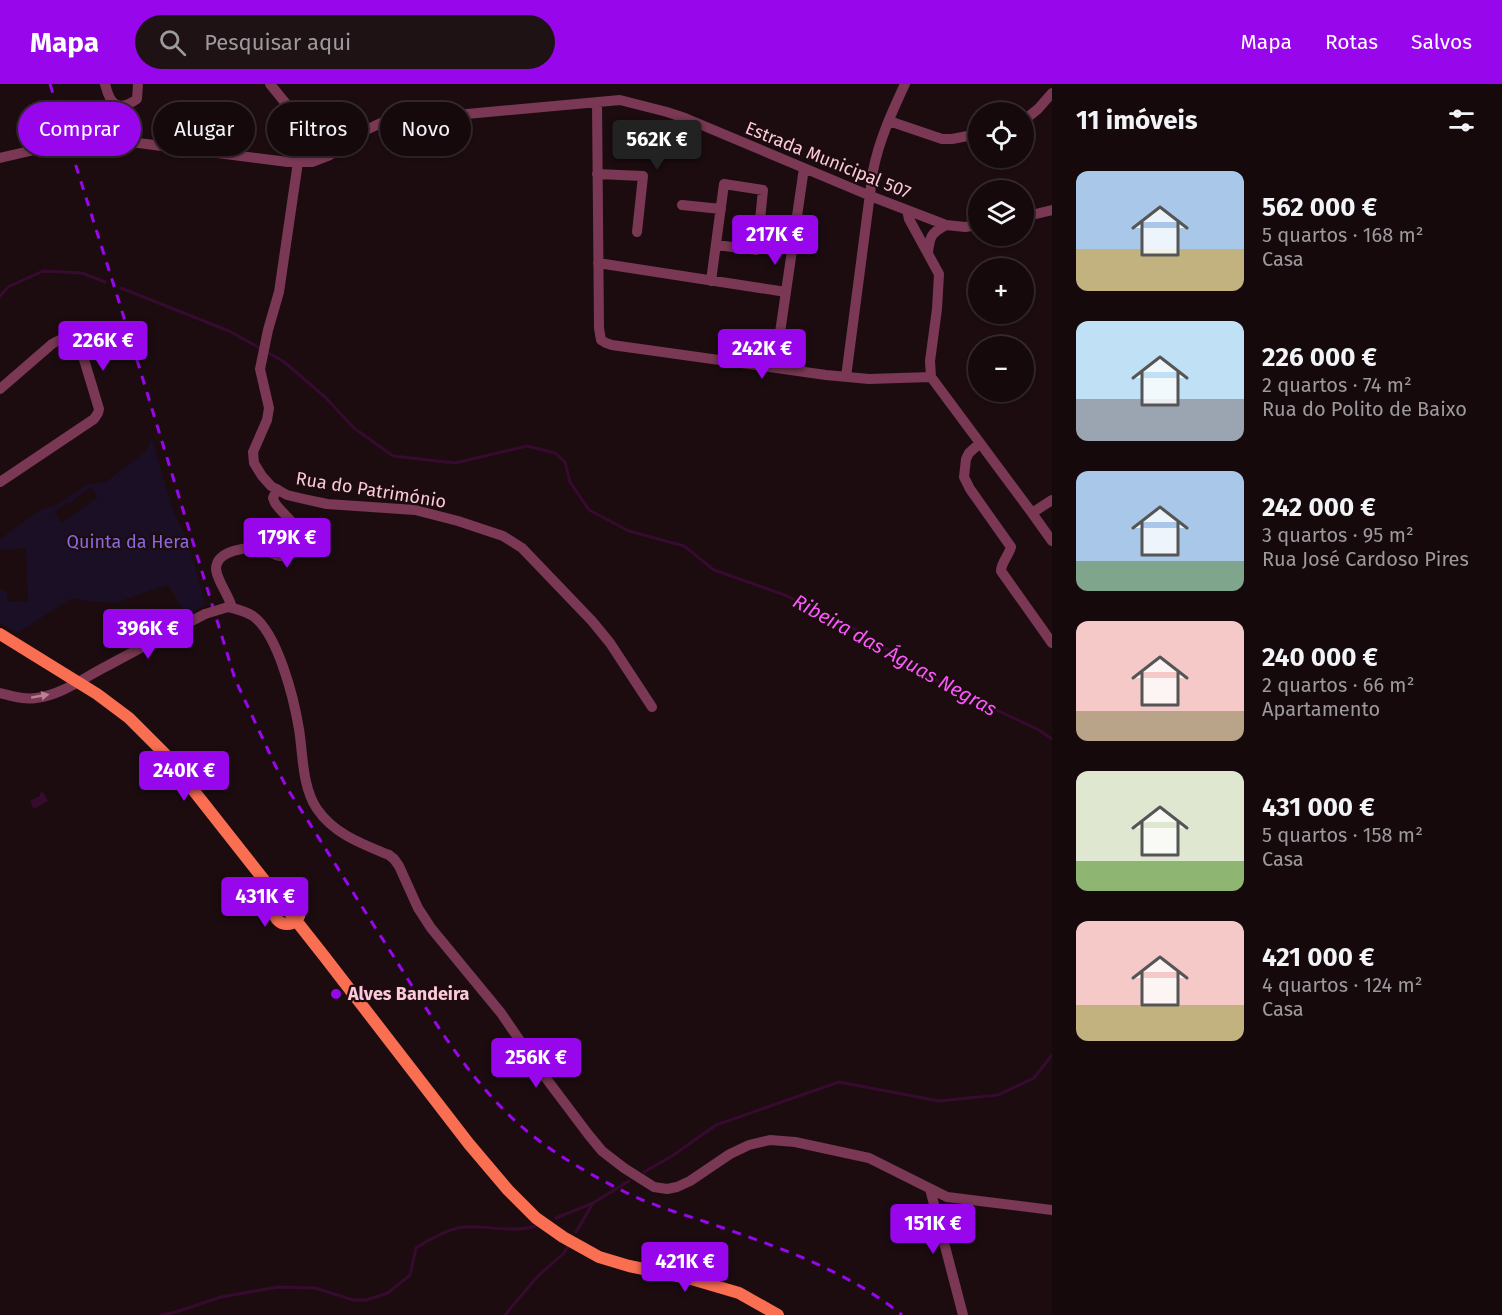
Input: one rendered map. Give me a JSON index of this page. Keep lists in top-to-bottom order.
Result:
{
  "streets": {
    "street": ["Estrada Municipal 507", "Rua do Património"]
  },
  "crossings": [
    ["Estrada Municipal 507", "Rua do Património"]
  ],
  "water": ["Ribeira das Águas Negras"],
  "parks": ["Quinta da Hera"],
  "places": ["Alves Bandeira"],
  "page": {
    "header": "Mapa",
    "search": "Pesquisar aqui",
    "nav": ["Mapa", "Rotas", "Salvos"],
    "heading": "11 imóveis",
    "map_buttons": ["+", "−"],
    "chip": [
      "Comprar",
      "Alugar",
      "Filtros",
      "Novo"
    ],
    "price": [
      "562K €",
      "217K €",
      "226K €",
      "242K €",
      "179K €",
      "396K €",
      "240K €",
      "431K €",
      "256K €",
      "151K €",
      "421K €"
    ],
    "list": [
      {
        "name": "562 000 €",
        "note": "5 quartos · 168 m² · Casa"
      },
      {
        "name": "226 000 €",
        "note": "2 quartos · 74 m² · Rua do Polito de Baixo"
      },
      {
        "name": "242 000 €",
        "note": "3 quartos · 95 m² · Rua José Cardoso Pires"
      },
      {
        "name": "240 000 €",
        "note": "2 quartos · 66 m² · Apartamento"
      },
      {
        "name": "431 000 €",
        "note": "5 quartos · 158 m² · Casa"
      },
      {
        "name": "421 000 €",
        "note": "4 quartos · 124 m² · Casa"
      }
    ]
  }
}
